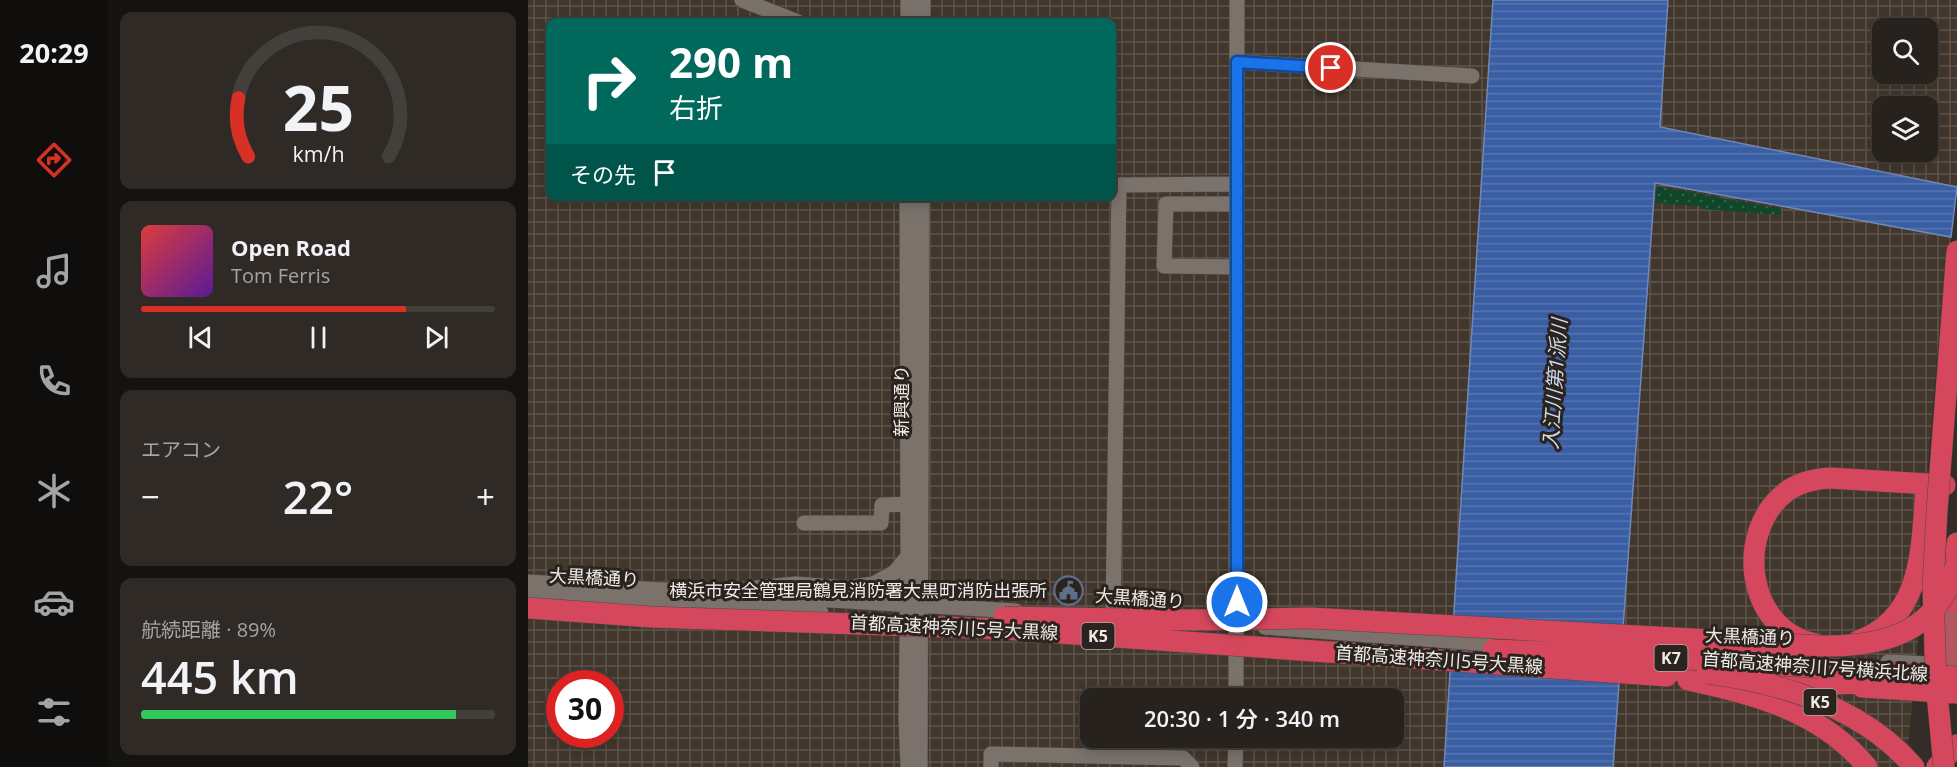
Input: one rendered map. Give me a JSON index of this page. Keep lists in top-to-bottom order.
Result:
{
  "streets": {
    "highway": [
      "首都高速神奈川5号大黒線",
      "K5",
      "K7",
      "首都高速神奈川7号横浜北線"
    ],
    "street": ["新興通り", "大黒橋通り"]
  },
  "crossings": [
    ["新興通り", "大黒橋通り"],
    ["新興通り", "首都高速神奈川5号大黒線"],
    ["大黒橋通り", "首都高速神奈川5号大黒線"],
    ["大黒橋通り", "首都高速神奈川7号横浜北線"],
    ["首都高速神奈川5号大黒線", "K5"],
    ["首都高速神奈川5号大黒線", "首都高速神奈川7号横浜北線"],
    ["K5", "首都高速神奈川7号横浜北線"]
  ],
  "water": ["入江川第1派川"],
  "places": {
    "public building": ["横浜市安全管理局鶴見消防署大黒町消防出張所"]
  },
  "page": {
    "tabs": "20:29",
    "turn": ["290 m", "右折"],
    "then": "その先",
    "song": ["Open Road", "Tom Ferris"],
    "tile": [
      "エアコン",
      ["航続距離 · 89%", "445 km"]
    ],
    "heat": ["−", "22°", "+"],
    "limit": "30",
    "trip": "20:30 · 1 分 · 340 m",
    "gauge": ["25", "km/h"]
  }
}
